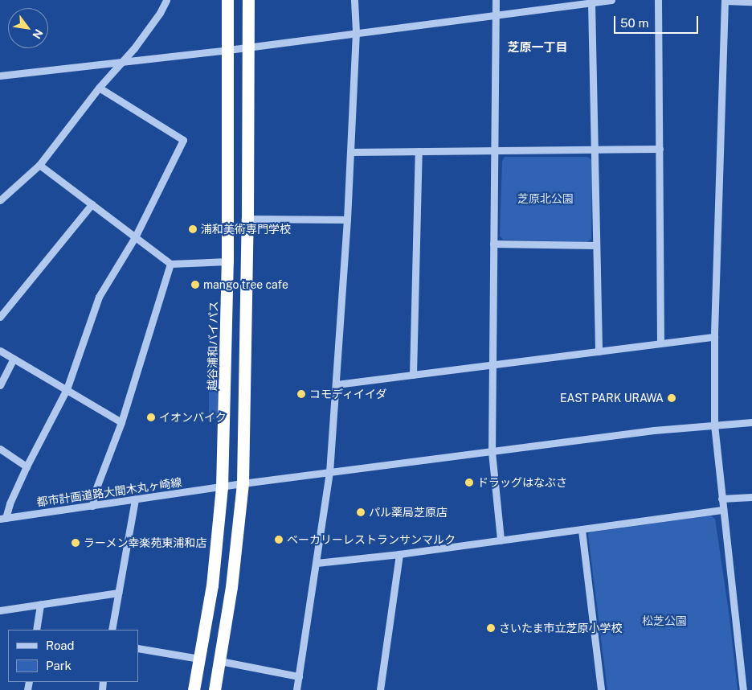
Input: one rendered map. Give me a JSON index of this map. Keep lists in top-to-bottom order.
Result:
{
  "streets": {
    "highway": ["越谷浦和バイパス"],
    "street": ["都市計画道路大間木丸ヶ崎線"]
  },
  "crossings": [
    ["越谷浦和バイパス", "都市計画道路大間木丸ヶ崎線"]
  ],
  "districts": ["芝原一丁目"],
  "parks": ["芝原北公園", "松芝公園"],
  "places": [
    "浦和美術専門学校",
    "mango tree cafe",
    "コモディイイダ",
    "EAST PARK URAWA",
    "イオンバイク",
    "ドラッグはなぶさ",
    "パル薬局芝原店",
    "ベーカリーレストランサンマルク",
    "ラーメン幸楽苑東浦和店",
    "さいたま市立芝原小学校"
  ],
  "legend": ["Road", "Park"],
  "scale_bar": "50 m",
  "north": "bottom right"
}
